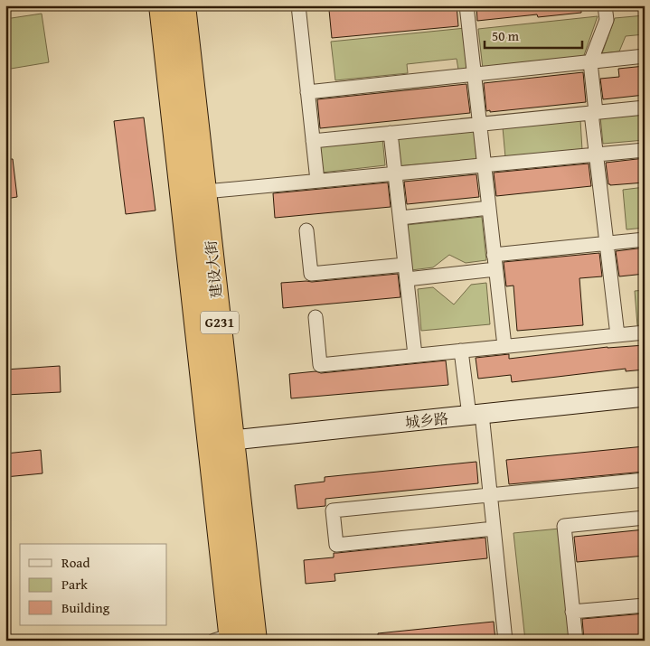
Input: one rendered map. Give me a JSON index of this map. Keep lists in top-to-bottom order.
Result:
{
  "streets": {
    "highway": ["建设大街", "G231"],
    "main road": ["城乡路"]
  },
  "crossings": [
    ["建设大街", "城乡路"]
  ],
  "legend": ["Road", "Park", "Building"],
  "scale_bar": "50 m"
}
